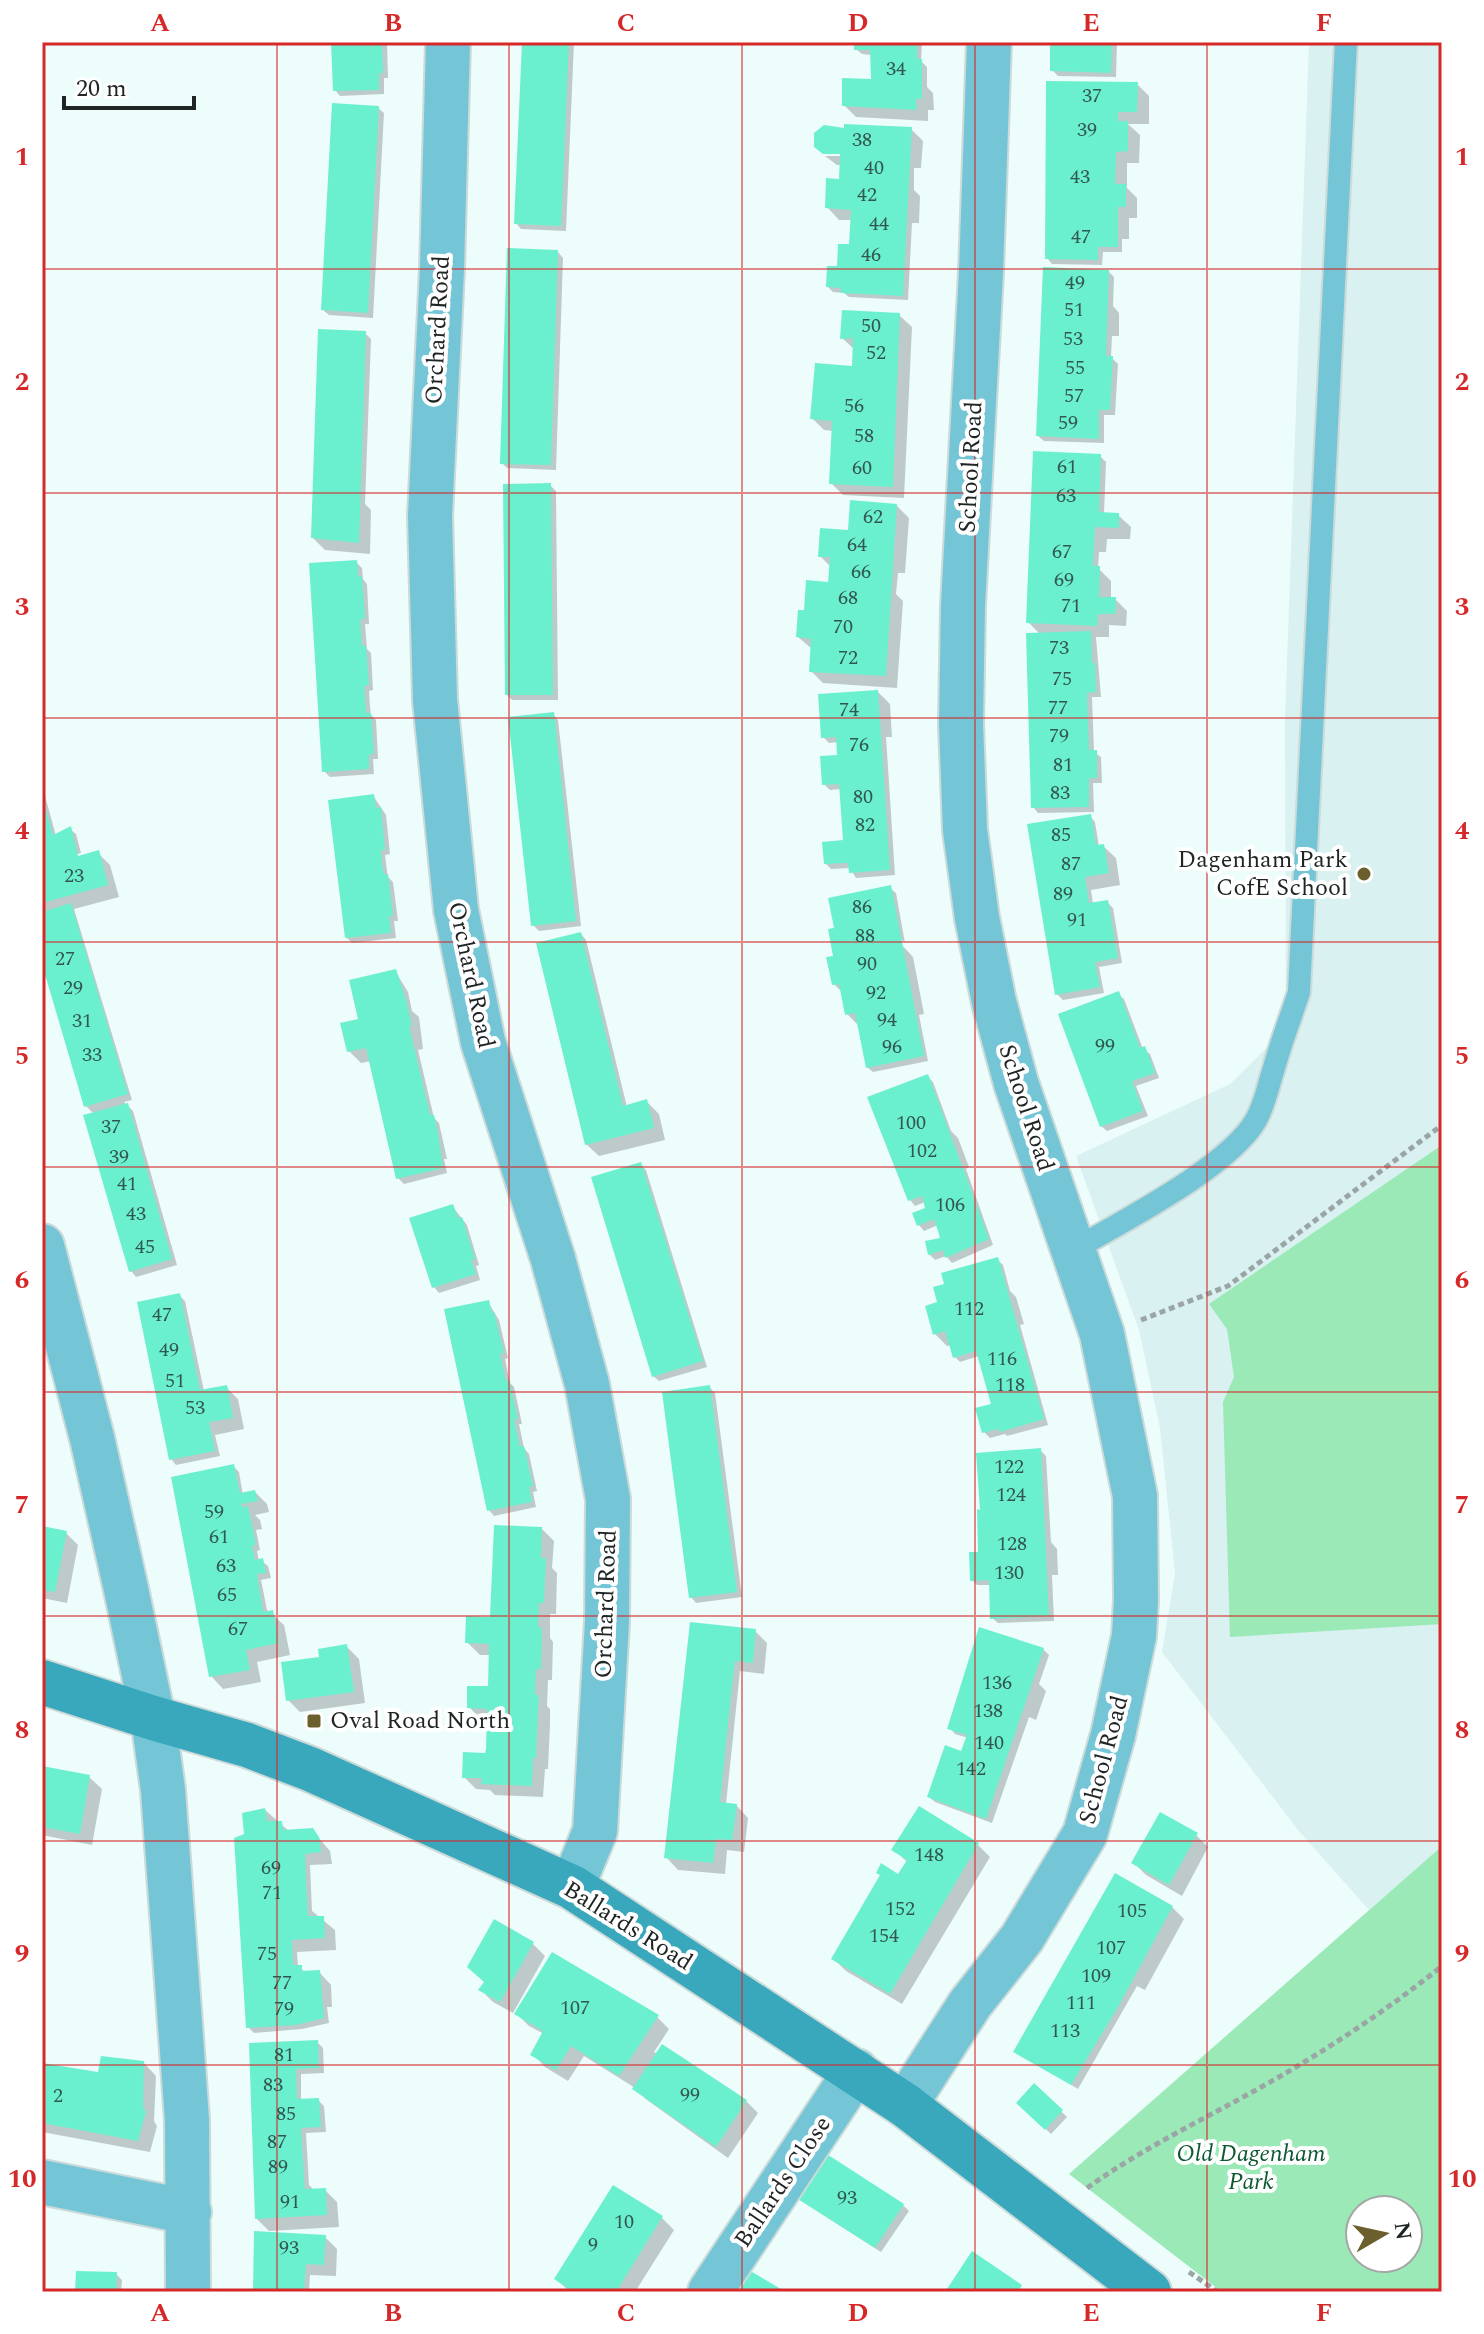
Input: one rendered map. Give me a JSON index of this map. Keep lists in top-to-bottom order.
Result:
{
  "streets": {
    "main road": ["Ballards Road"],
    "street": ["Orchard Road", "School Road", "Ballards Close"]
  },
  "crossings": [
    ["Orchard Road", "Ballards Road"],
    ["School Road", "Ballards Road"],
    ["Ballards Road", "Ballards Close"]
  ],
  "parks": ["Old Dagenham Park"],
  "places": {
    "other": ["Dagenham Park CofE School"],
    "transit": ["Oval Road North"]
  },
  "house_numbers": [
    "34",
    "37",
    "39",
    "38",
    "40",
    "43",
    "42",
    "44",
    "47",
    "46",
    "49",
    "51",
    "50",
    "53",
    "52",
    "55",
    "57",
    "56",
    "59",
    "58",
    "61",
    "60",
    "63",
    "62",
    "64",
    "67",
    "66",
    "69",
    "68",
    "71",
    "70",
    "73",
    "72",
    "75",
    "77",
    "74",
    "79",
    "76",
    "81",
    "83",
    "80",
    "82",
    "85",
    "87",
    "23",
    "89",
    "86",
    "91",
    "88",
    "27",
    "90",
    "29",
    "92",
    "94",
    "31",
    "99",
    "96",
    "33",
    "100",
    "37",
    "102",
    "39",
    "41",
    "106",
    "43",
    "45",
    "112",
    "47",
    "49",
    "116",
    "51",
    "118",
    "53",
    "122",
    "124",
    "59",
    "61",
    "128",
    "63",
    "130",
    "65",
    "67",
    "136",
    "138",
    "140",
    "142",
    "148",
    "69",
    "71",
    "152",
    "105",
    "154",
    "107",
    "75",
    "109",
    "77",
    "111",
    "107",
    "79",
    "113",
    "81",
    "83",
    "99",
    "2",
    "85",
    "87",
    "89",
    "93",
    "91",
    "10",
    "9",
    "93"
  ],
  "scale_bar": "20 m",
  "north": "right",
  "grid": {
    "columns": [
      "A",
      "B",
      "C",
      "D",
      "E",
      "F"
    ],
    "rows": [
      "1",
      "2",
      "3",
      "4",
      "5",
      "6",
      "7",
      "8",
      "9",
      "10"
    ]
  }
}
